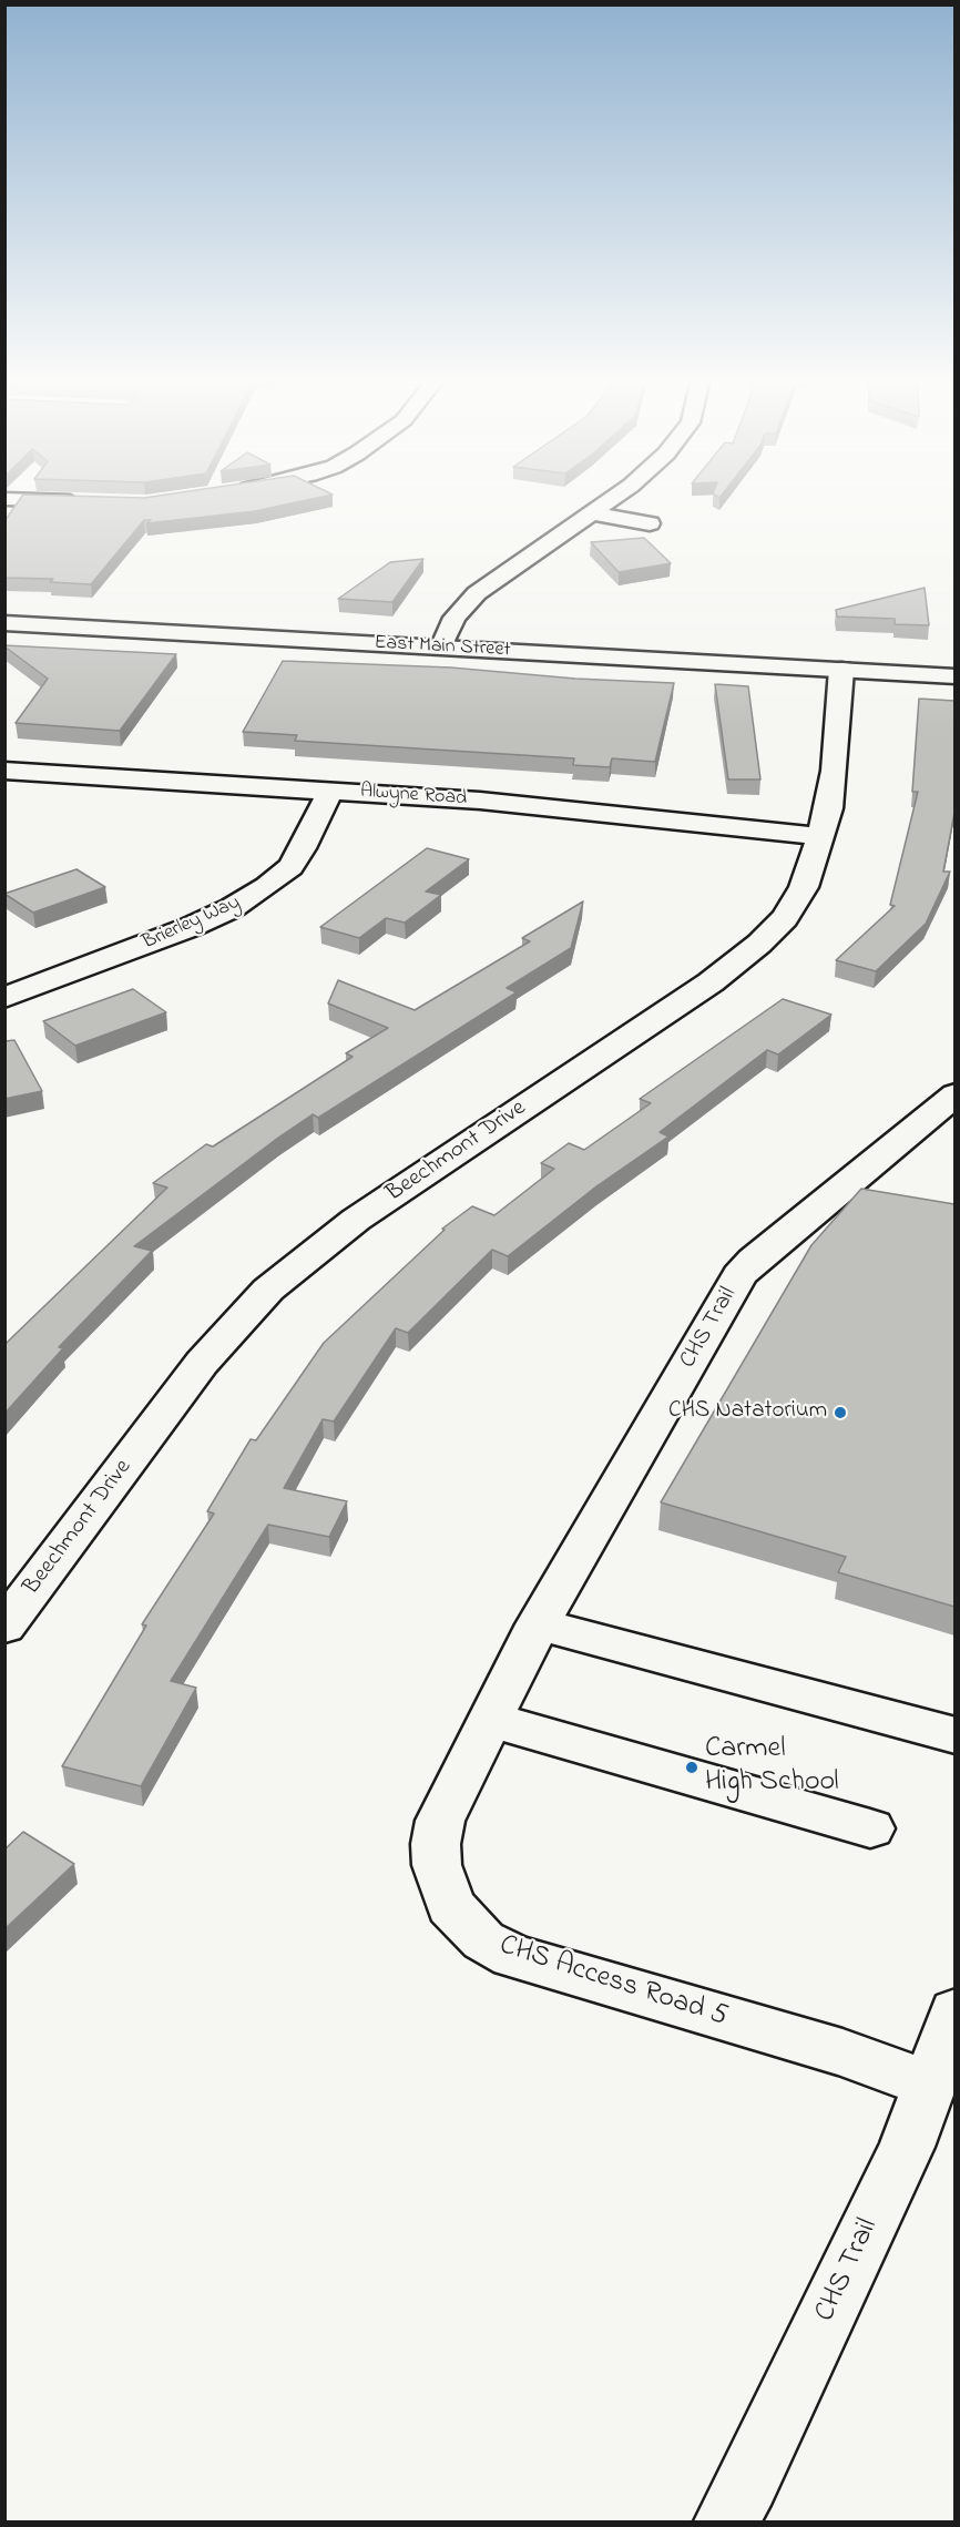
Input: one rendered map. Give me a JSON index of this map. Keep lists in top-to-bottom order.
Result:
{
  "streets": {
    "street": [
      "East Main Street",
      "Alwyne Road",
      "Brierley Way",
      "Beechmont Drive",
      "CHS Trail",
      "CHS Access Road 5"
    ]
  },
  "crossings": [
    ["East Main Street", "Beechmont Drive"],
    ["Alwyne Road", "Brierley Way"],
    ["Alwyne Road", "Beechmont Drive"],
    ["CHS Trail", "CHS Access Road 5"]
  ],
  "places": ["CHS Natatorium", "Carmel High School"]
}
